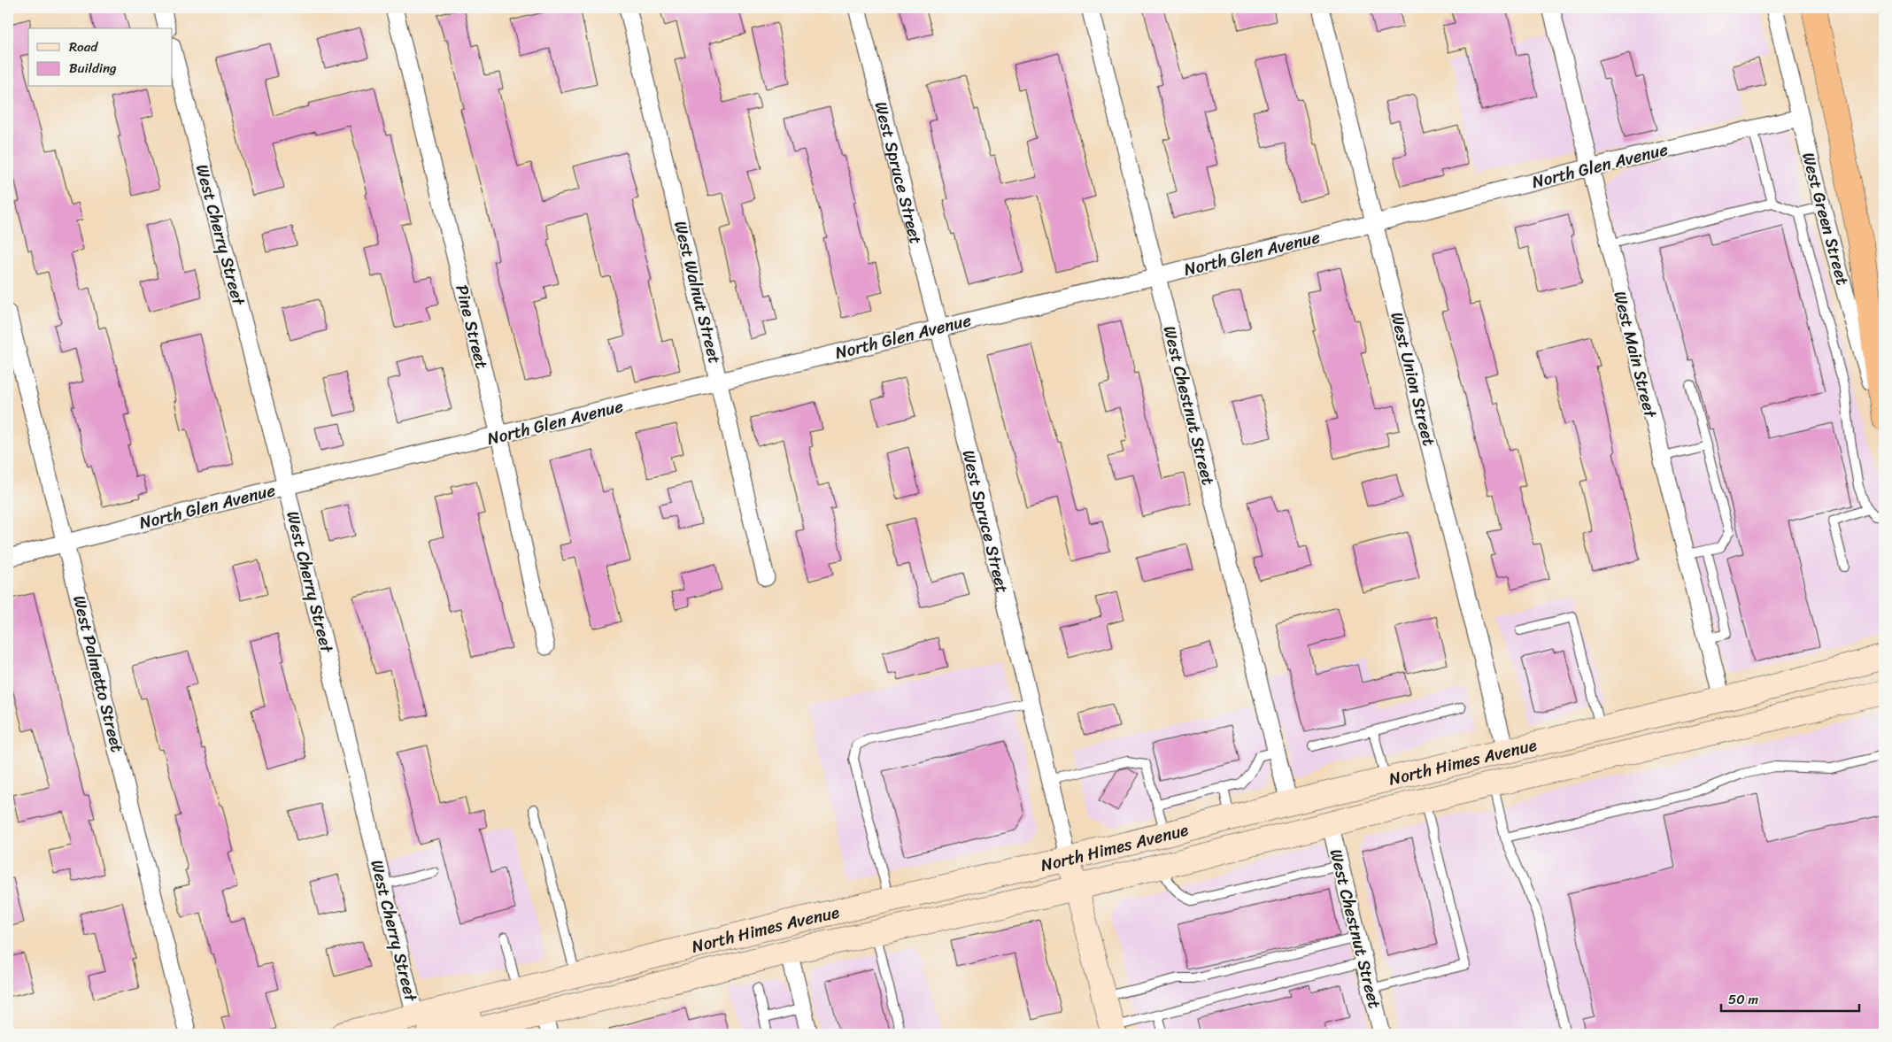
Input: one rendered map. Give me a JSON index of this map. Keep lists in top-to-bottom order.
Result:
{
  "streets": {
    "street": [
      "North Glen Avenue",
      "West Spruce Street",
      "West Green Street",
      "West Cherry Street",
      "West Walnut Street",
      "Pine Street",
      "West Main Street",
      "West Union Street",
      "West Chestnut Street",
      "West Palmetto Street",
      "North Himes Avenue"
    ]
  },
  "crossings": [
    ["North Glen Avenue", "West Spruce Street"],
    ["North Glen Avenue", "West Green Street"],
    ["North Glen Avenue", "West Cherry Street"],
    ["North Glen Avenue", "West Walnut Street"],
    ["North Glen Avenue", "Pine Street"],
    ["North Glen Avenue", "West Main Street"],
    ["North Glen Avenue", "West Union Street"],
    ["North Glen Avenue", "West Chestnut Street"],
    ["North Glen Avenue", "West Palmetto Street"],
    ["West Spruce Street", "North Himes Avenue"],
    ["West Cherry Street", "North Himes Avenue"],
    ["West Main Street", "North Himes Avenue"],
    ["West Union Street", "North Himes Avenue"],
    ["West Chestnut Street", "North Himes Avenue"]
  ],
  "legend": ["Road", "Building"],
  "scale_bar": "50 m"
}
